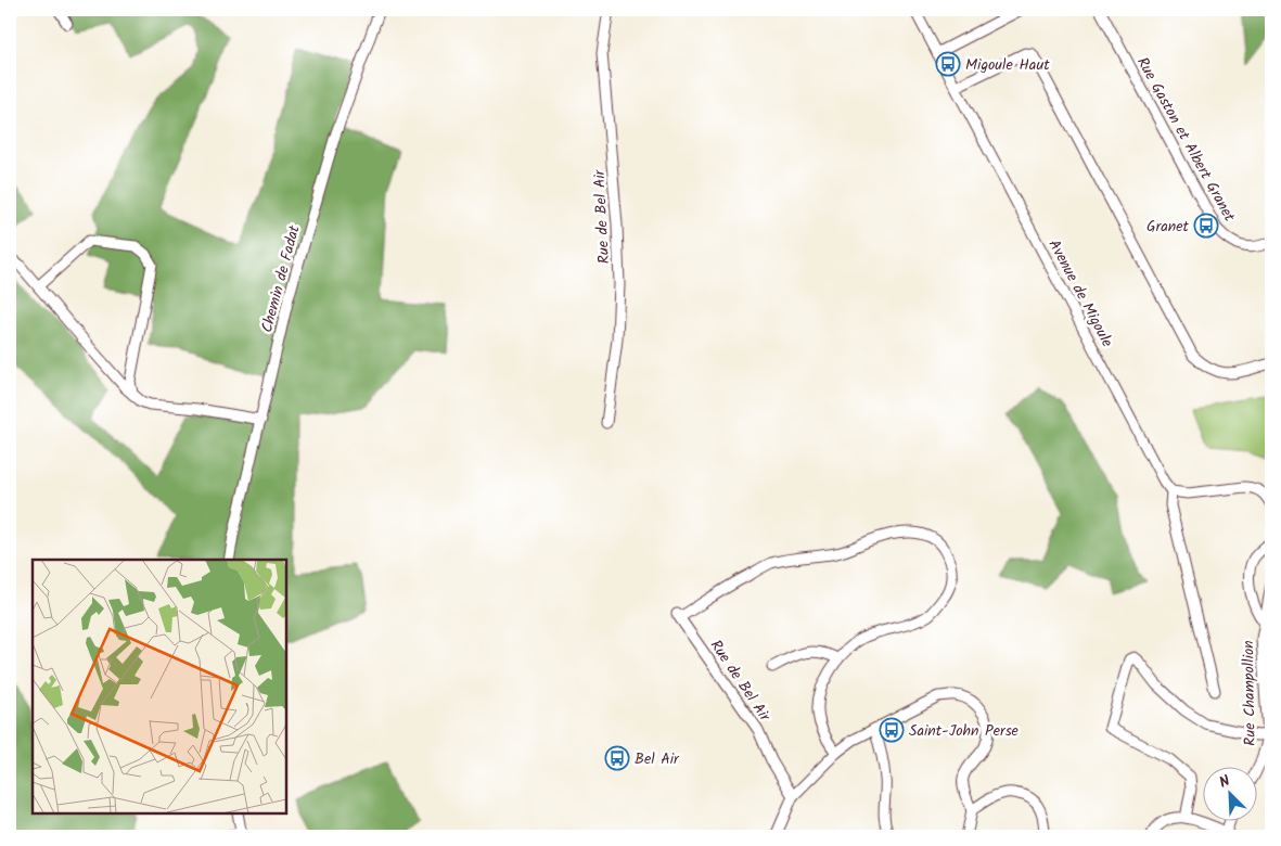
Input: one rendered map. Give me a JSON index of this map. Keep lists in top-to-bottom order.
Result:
{
  "streets": {
    "street": [
      "Rue Gaston et Albert Granet",
      "Rue de Bel Air",
      "Chemin de Fadat",
      "Avenue de Migoule",
      "Rue Champollion"
    ]
  },
  "places": {
    "bus stop": [
      "Migoule Haut",
      "Granet",
      "Saint-John Perse",
      "Bel Air"
    ]
  },
  "north": "top left"
}
